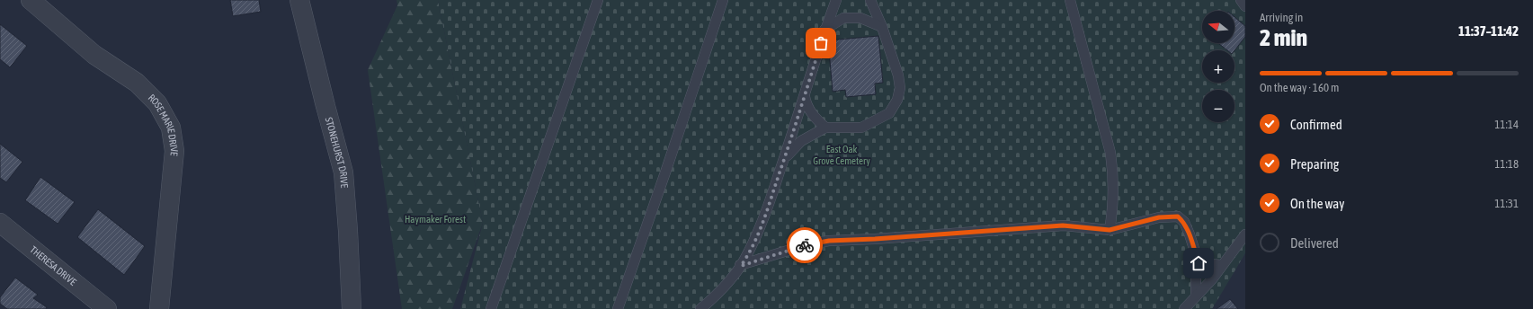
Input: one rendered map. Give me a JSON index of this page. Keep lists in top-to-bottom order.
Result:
{
  "streets": {
    "street": ["ROSE MARIE DRIVE", "STONEHURST DRIVE", "THERESA DRIVE"]
  },
  "parks": ["East Oak Grove Cemetery", "Haymaker Forest"],
  "north": "left",
  "page": {
    "heading": ["2 min", "Arriving in", "11:37–11:42"],
    "map_buttons": ["+", "−"],
    "bar": "On the way · 160 m",
    "list": [
      ["Confirmed", "11:14"],
      ["Preparing", "11:18"],
      ["On the way", "11:31"],
      "Delivered"
    ]
  }
}
